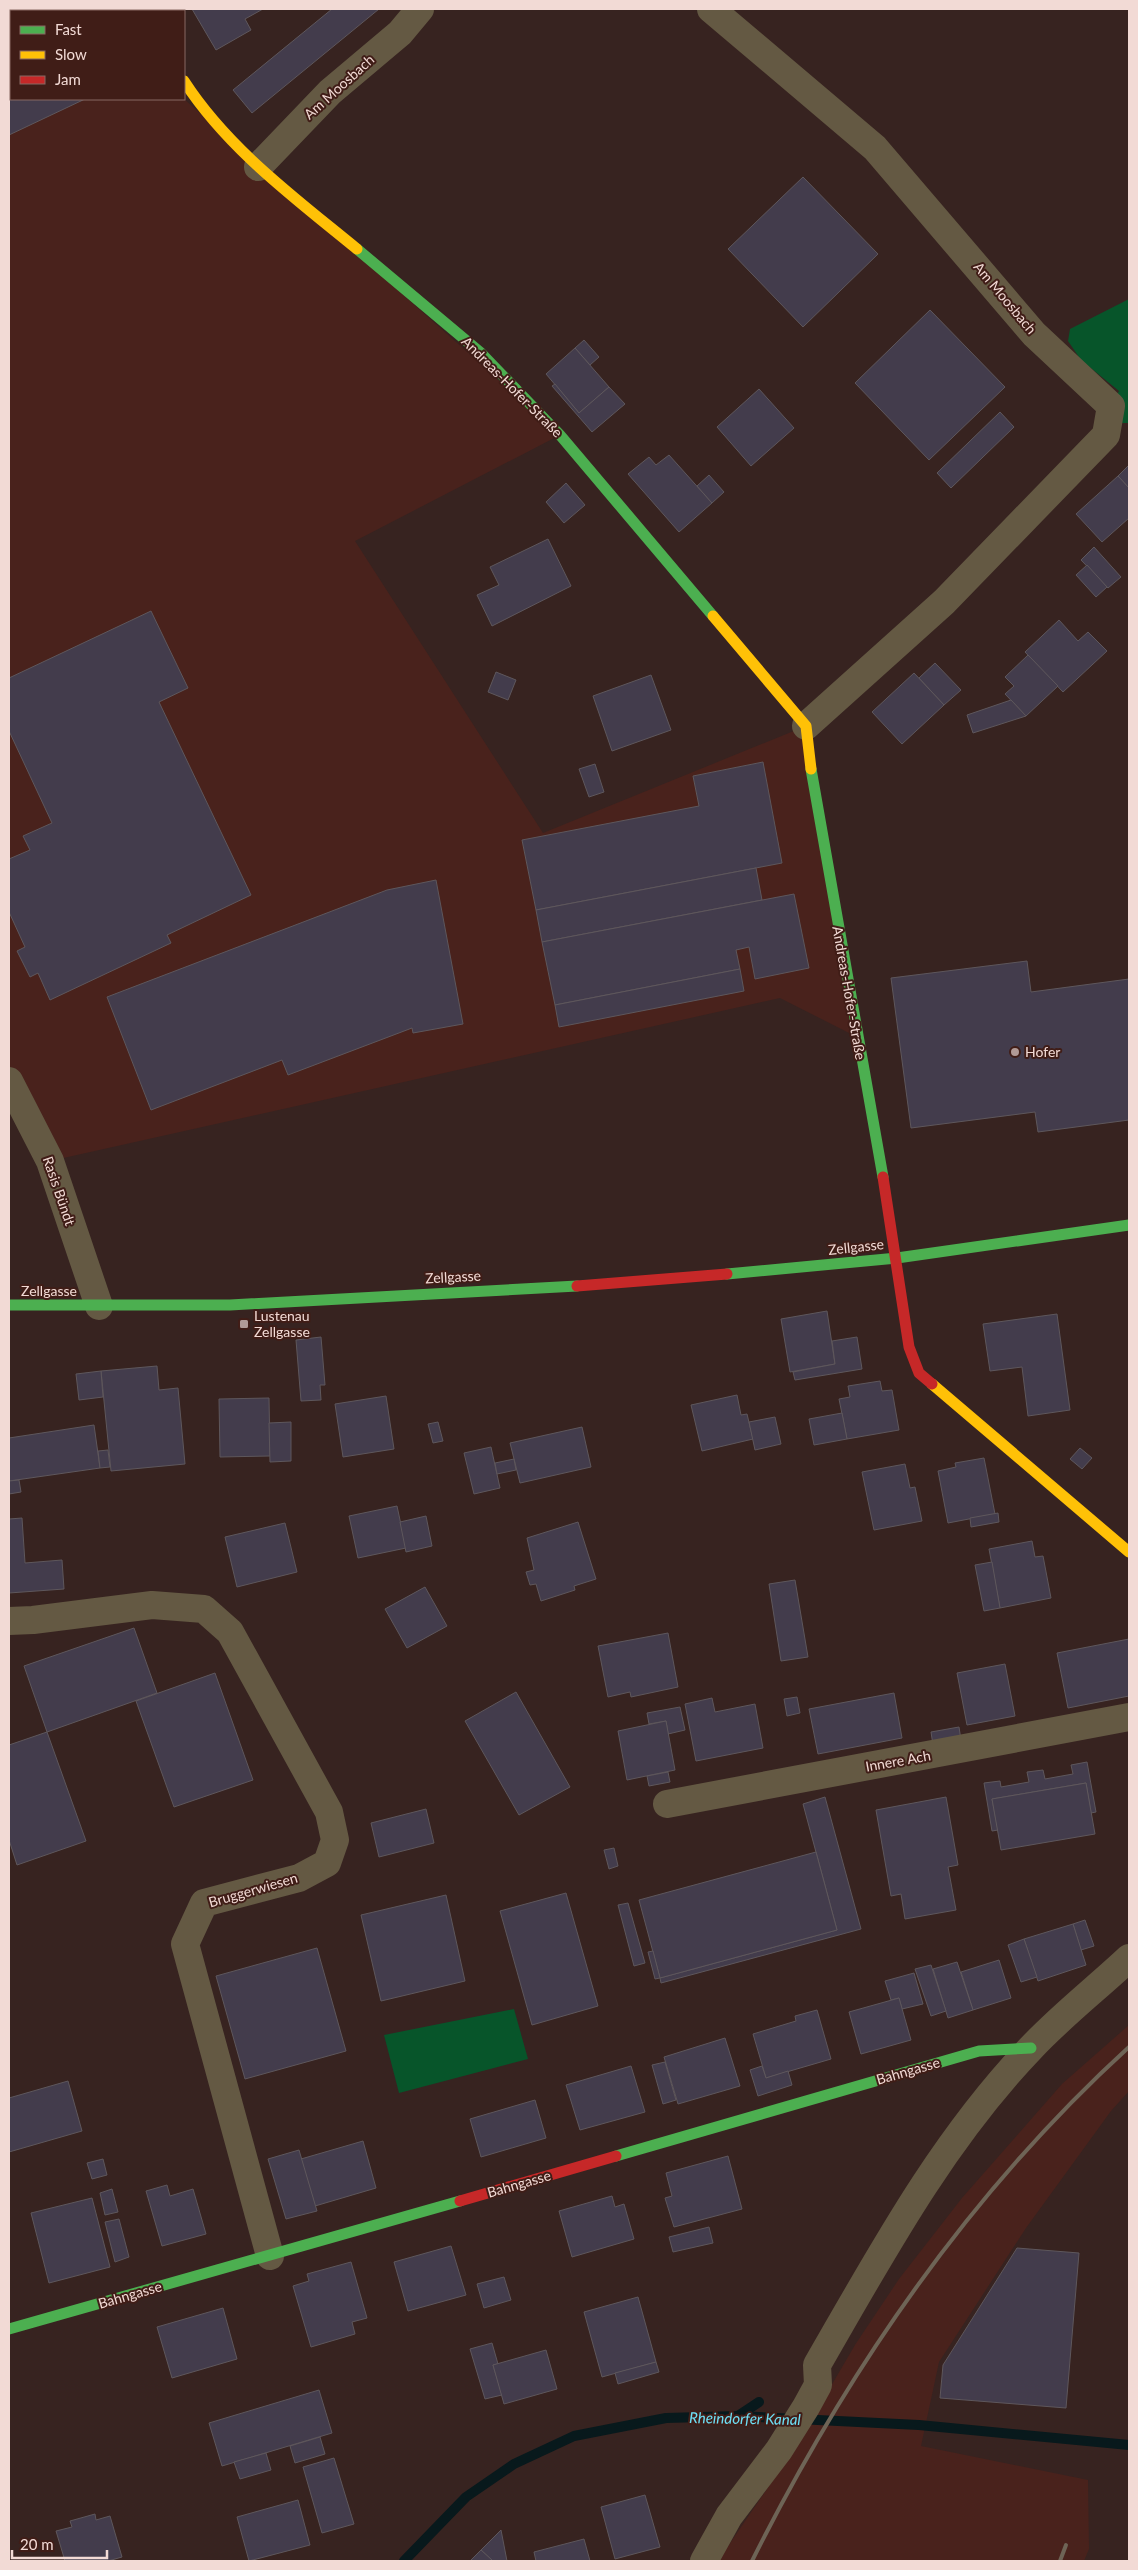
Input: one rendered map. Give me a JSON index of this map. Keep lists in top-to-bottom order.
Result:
{
  "streets": {
    "street": [
      "Am Moosbach",
      "Andreas-Hofer-Straße",
      "Rasis Bündt",
      "Zellgasse",
      "Innere Ach",
      "Bruggerwiesen",
      "Bahngasse"
    ]
  },
  "crossings": [
    ["Am Moosbach", "Andreas-Hofer-Straße"],
    ["Andreas-Hofer-Straße", "Zellgasse"],
    ["Rasis Bündt", "Zellgasse"],
    ["Bruggerwiesen", "Bahngasse"]
  ],
  "water": ["Rheindorfer Kanal"],
  "places": {
    "other": ["Hofer"],
    "transit": ["Lustenau Zellgasse"]
  },
  "legend": ["Fast", "Slow", "Jam"],
  "scale_bar": "20 m"
}
